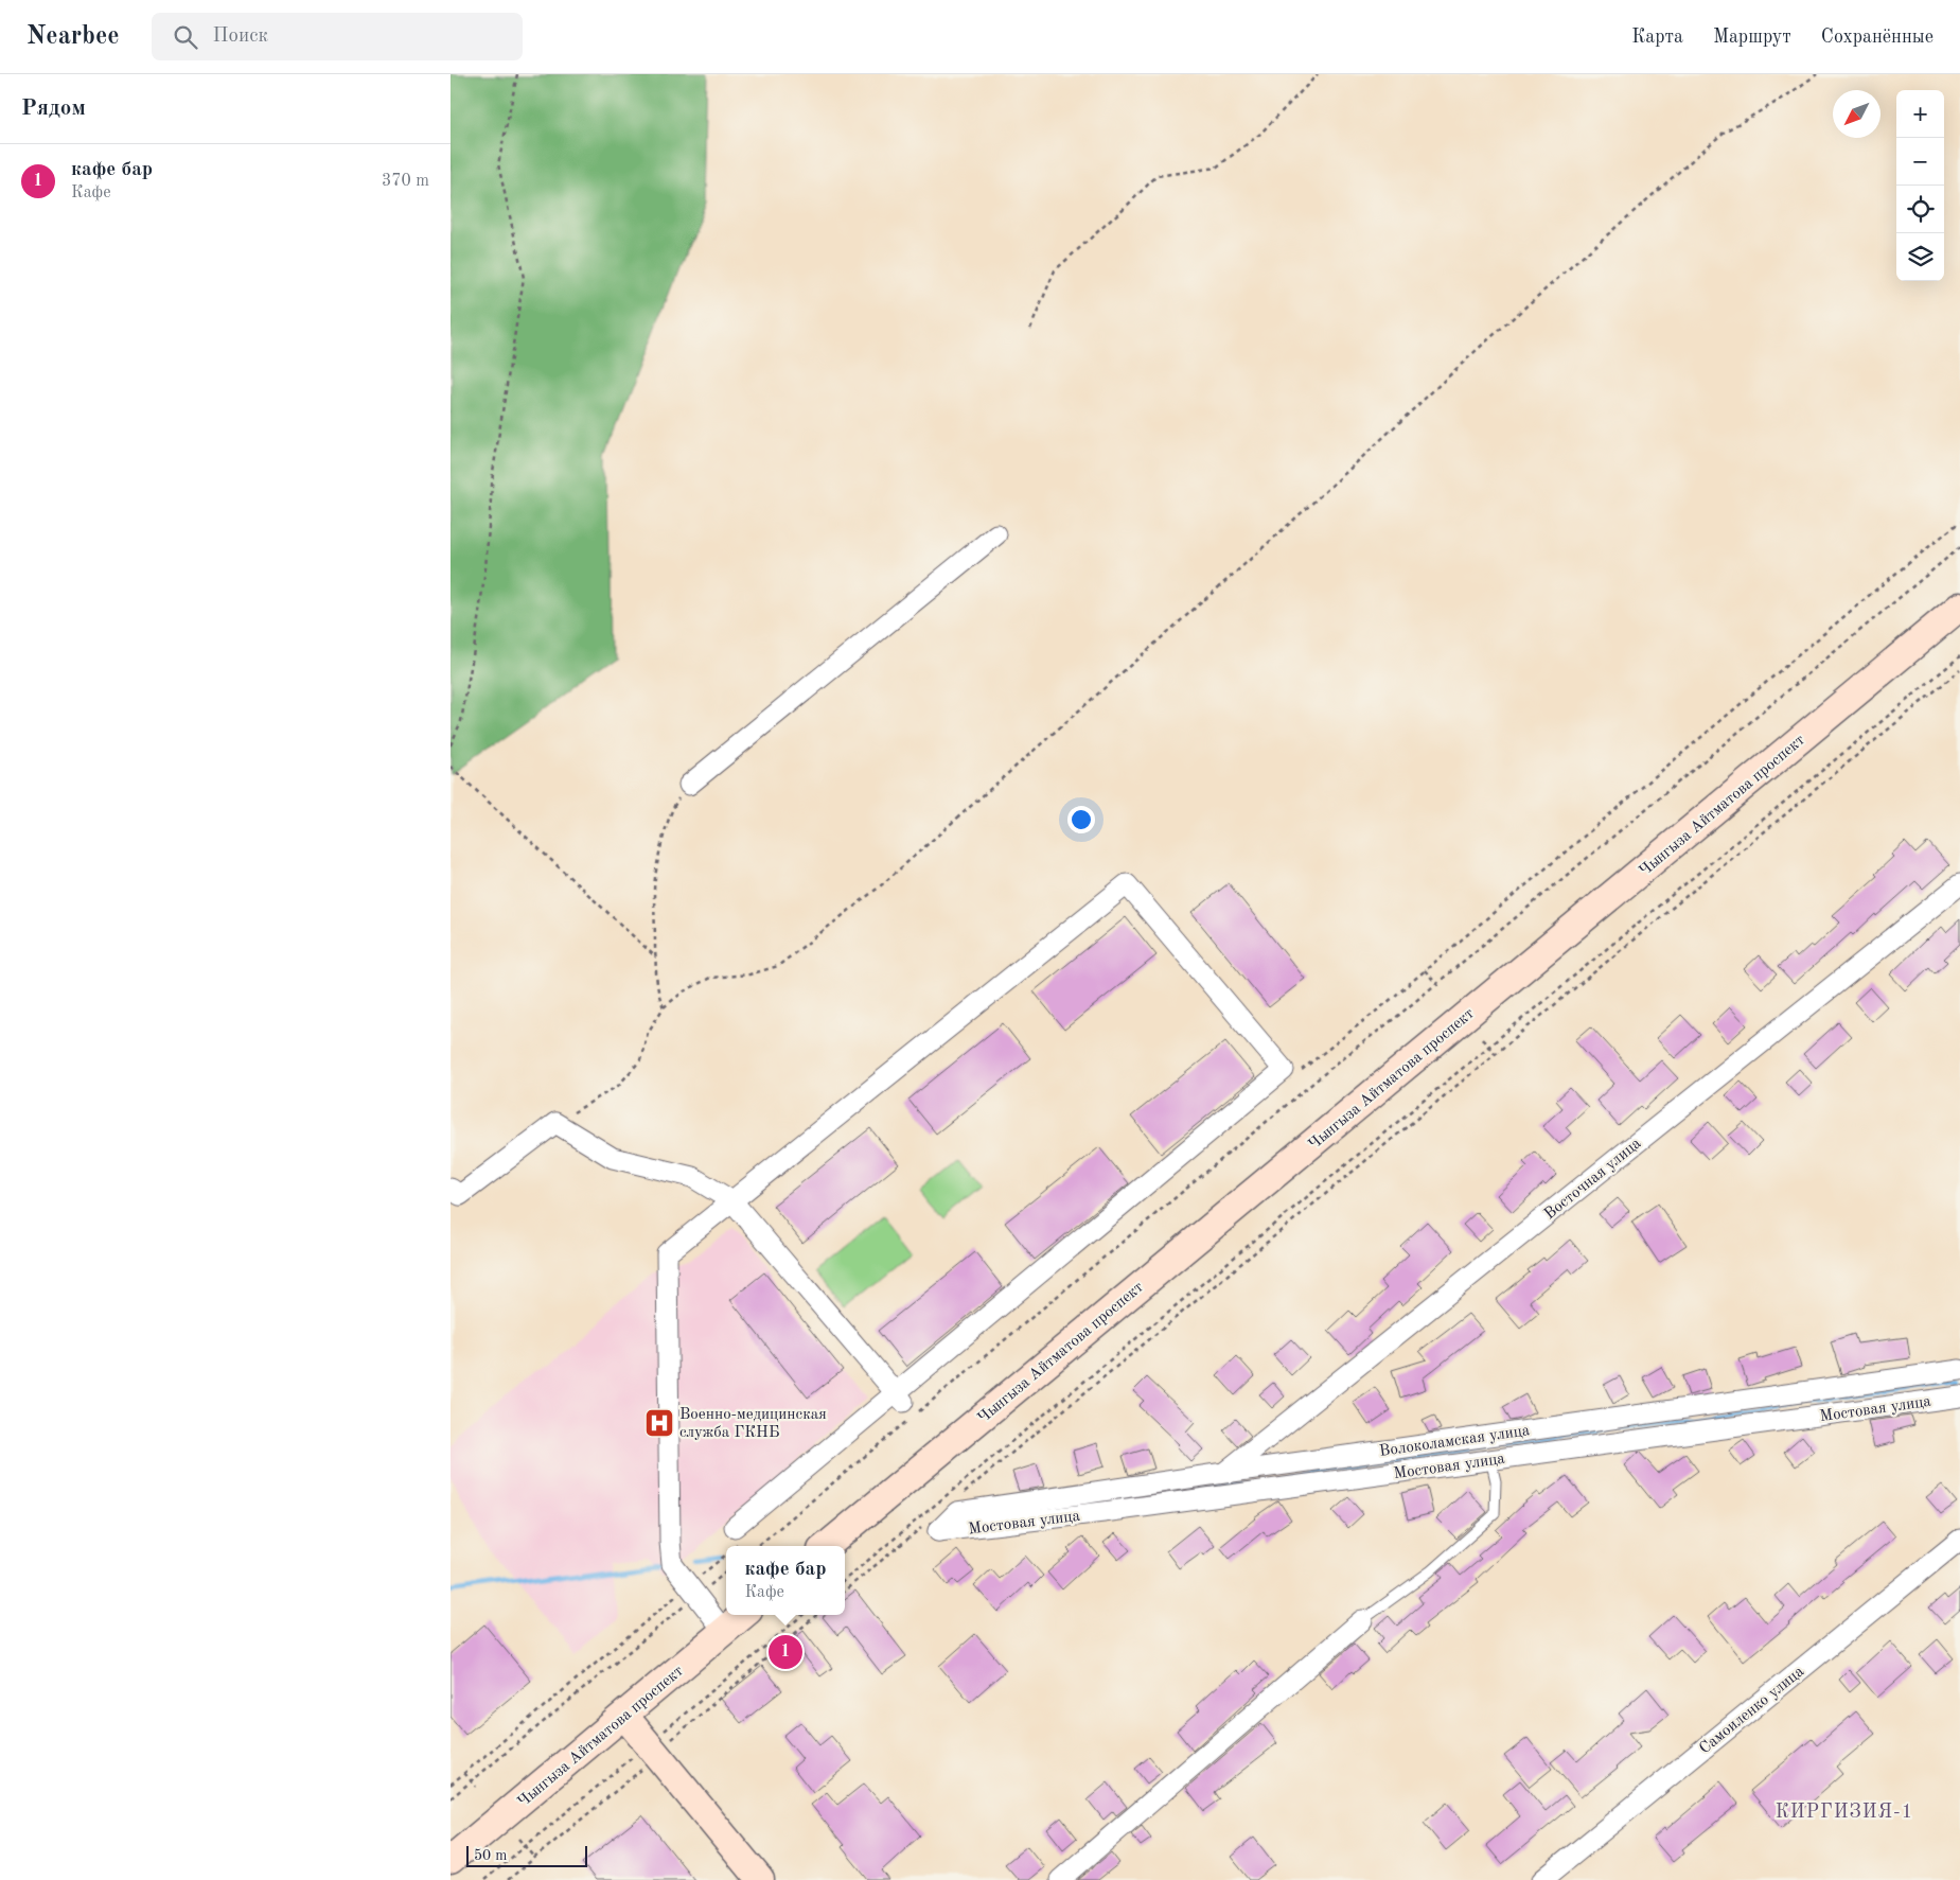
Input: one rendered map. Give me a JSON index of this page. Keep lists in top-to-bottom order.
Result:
{
  "streets": {
    "main road": ["Чынгыза Айтматова проспект"],
    "street": [
      "Восточная улица",
      "Мостовая улица",
      "Волоколамская улица",
      "Самоиленко улица"
    ]
  },
  "crossings": [
    ["Восточная улица", "Волоколамская улица"],
    ["Мостовая улица", "Волоколамская улица"]
  ],
  "districts": ["КИРГИЗИЯ-1"],
  "places": {
    "hospital": ["Военно-медицинская служба ГКНБ"]
  },
  "scale_bar": "50 m",
  "north": "bottom left",
  "page": {
    "header": "Nearbee",
    "search": "Поиск",
    "nav": ["Карта", "Маршрут", "Сохранённые"],
    "heading": "Рядом",
    "map_buttons": ["+", "−"],
    "list": [
      {
        "mark": "1",
        "name": "кафе бар",
        "note": "Кафе",
        "value": "370 m"
      }
    ],
    "popup": ["кафе бар", "Кафе"],
    "pins": "1",
    "scale": "50 m"
  }
}
